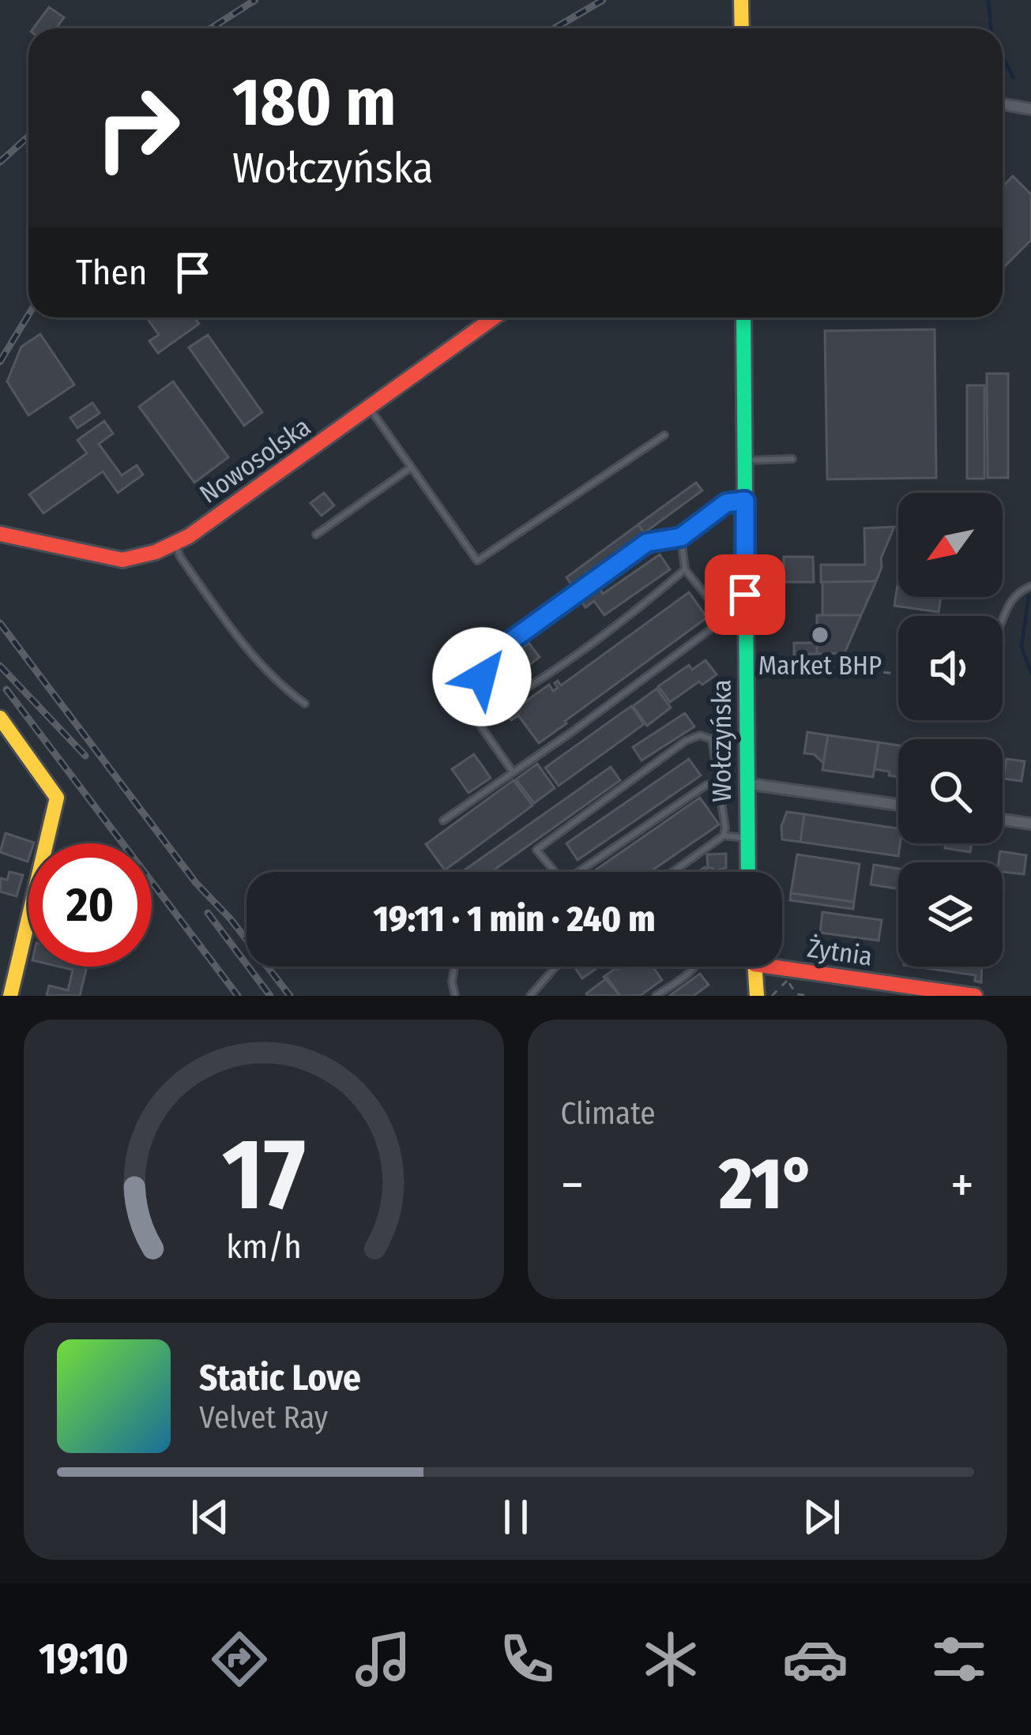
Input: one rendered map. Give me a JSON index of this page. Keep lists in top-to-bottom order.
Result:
{
  "streets": {
    "street": ["Nowosolska", "Wołczyńska", "Żytnia"]
  },
  "places": ["Market BHP"],
  "north": "bottom left",
  "page": {
    "turn": ["180 m", "Wołczyńska"],
    "then": "Then",
    "limit": "20",
    "trip": "19:11 · 1 min · 240 m",
    "tile": "Climate",
    "heat": ["−", "21°", "+"],
    "song": ["Static Love", "Velvet Ray"],
    "tabs": "19:10",
    "gauge": ["17", "km/h"]
  }
}
